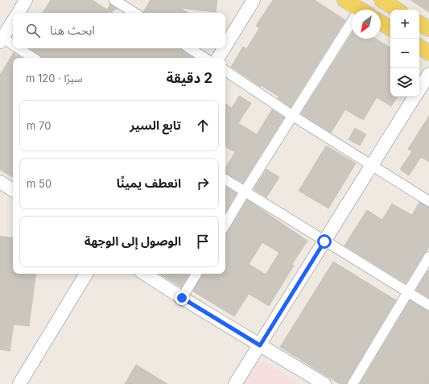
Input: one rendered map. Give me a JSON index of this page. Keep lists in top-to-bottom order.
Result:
{
  "north": "bottom left",
  "page": {
    "map_buttons": ["+", "−"],
    "search": "ابحث هنا",
    "heading": ["2 دقيقة", "سيرًا · 120 m"],
    "list": [
      ["تابع السير", "70 m"],
      ["انعطف يمينًا", "50 m"],
      "الوصول إلى الوجهة"
    ]
  }
}
